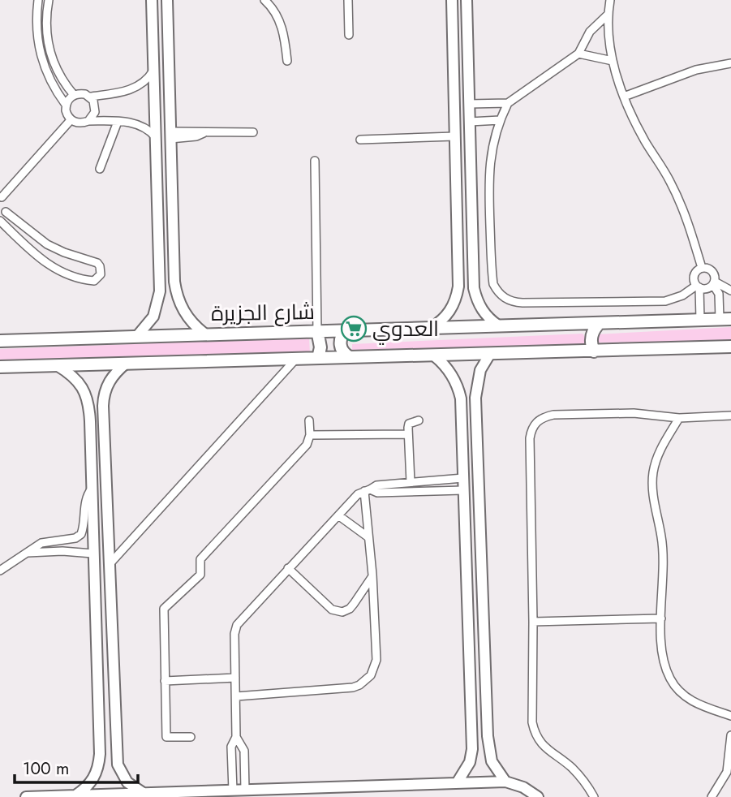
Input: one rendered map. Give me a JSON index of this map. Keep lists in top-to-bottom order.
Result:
{
  "streets": {
    "main road": ["شارع الجزيرة"]
  },
  "places": {
    "supermarket": ["العدوي"]
  },
  "scale_bar": "100 m"
}
